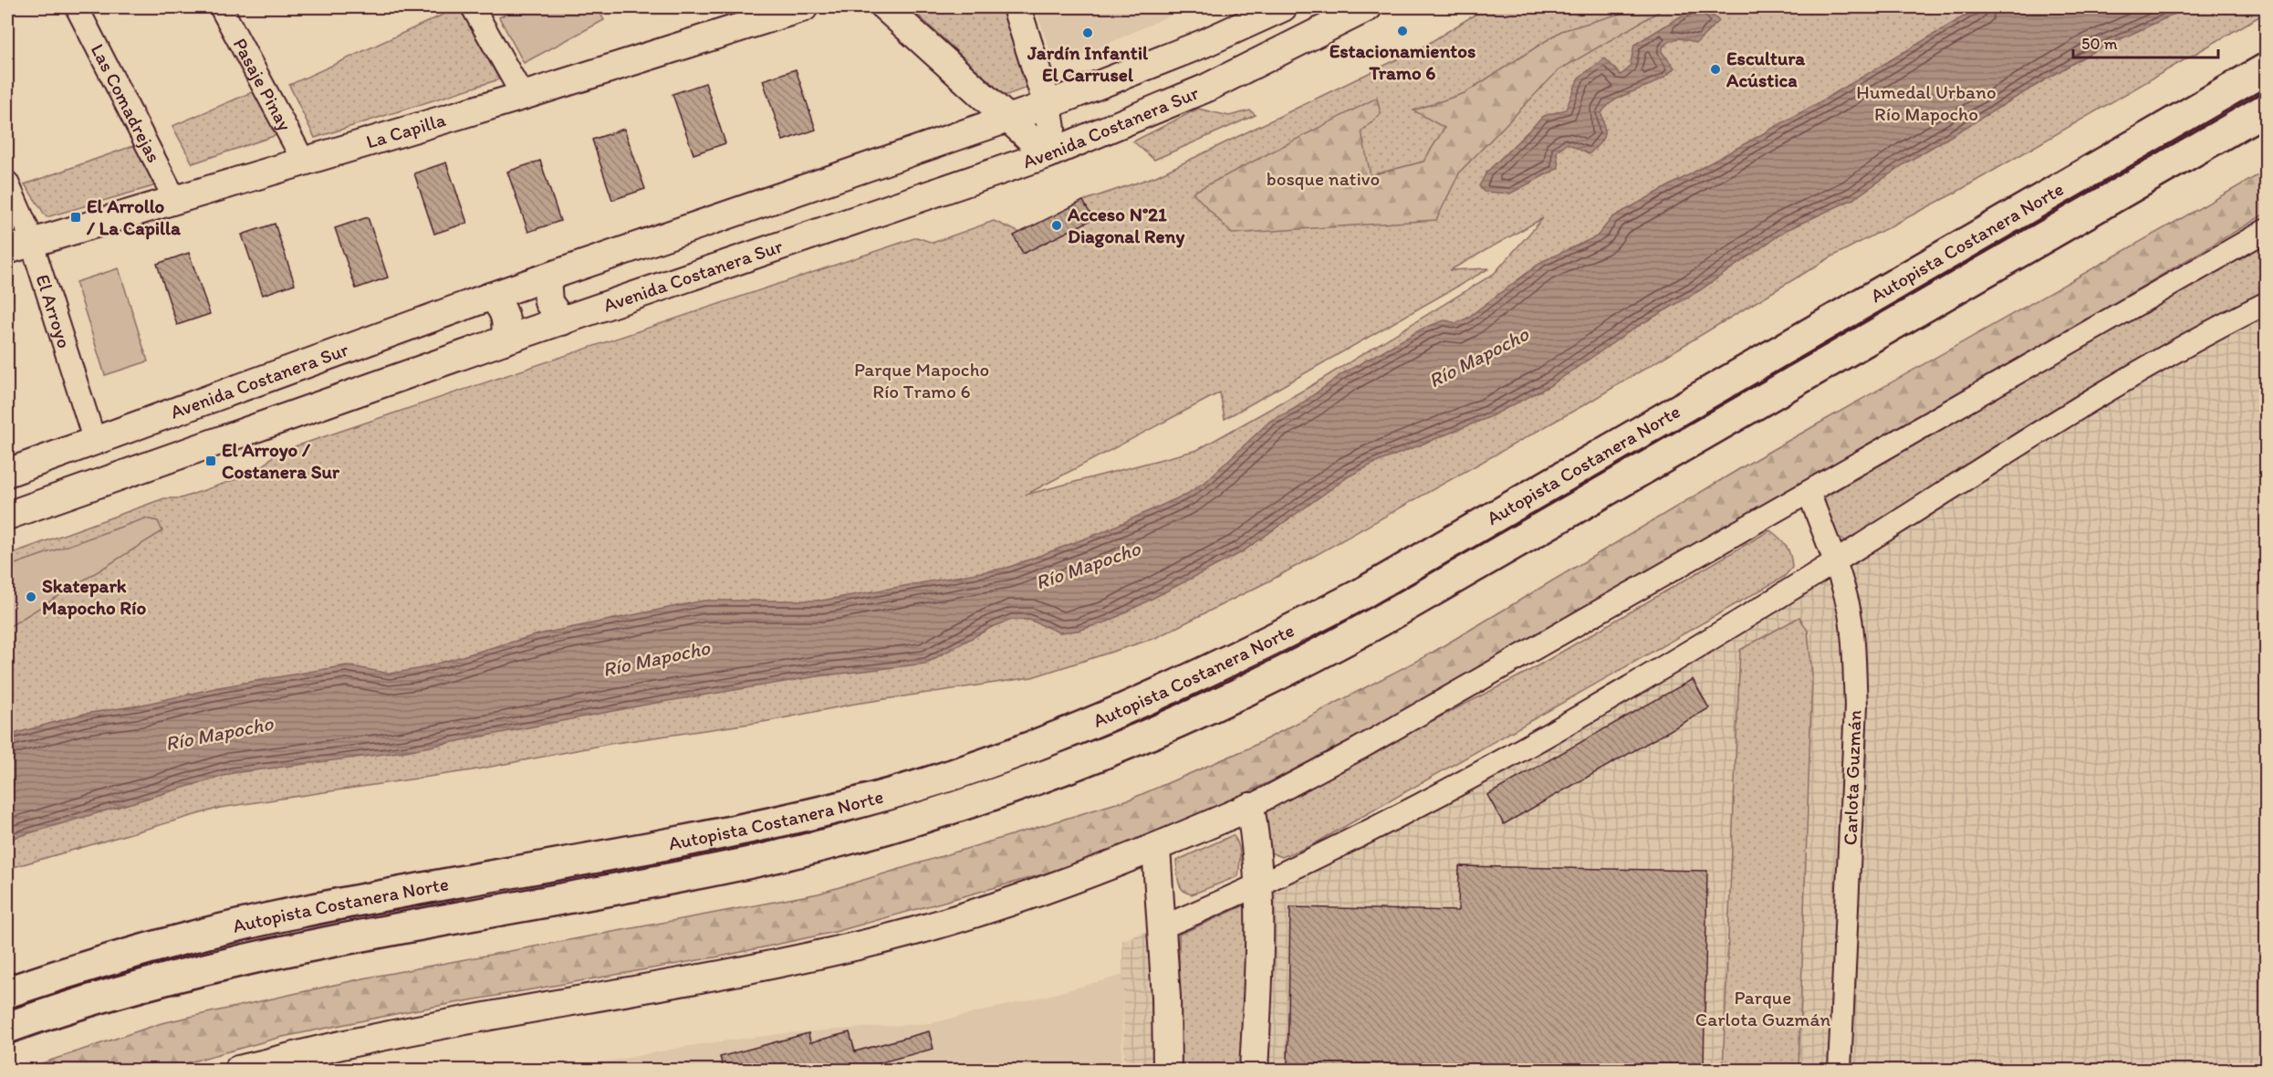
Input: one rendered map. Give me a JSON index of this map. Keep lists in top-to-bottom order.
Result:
{
  "streets": {
    "highway": ["Autopista Costanera Norte"],
    "street": [
      "Pasaje Pinay",
      "Las Comadrejas",
      "Avenida Costanera Sur",
      "La Capilla",
      "El Arroyo",
      "Carlota Guzmán"
    ]
  },
  "crossings": [
    ["Pasaje Pinay", "La Capilla"],
    ["Las Comadrejas", "La Capilla"],
    ["Avenida Costanera Sur", "El Arroyo"],
    ["La Capilla", "El Arroyo"]
  ],
  "water": ["Río Mapocho"],
  "parks": [
    "Humedal Urbano Río Mapocho",
    "bosque nativo",
    "Parque Mapocho Río Tramo 6",
    "Parque Carlota Guzmán"
  ],
  "places": {
    "other": [
      "Estacionamientos Tramo 6",
      "Jardín Infantil El Carrusel",
      "Escultura Acústica",
      "Acceso N°21 Diagonal Reny",
      "Skatepark Mapocho Río"
    ],
    "transit": ["El Arrollo / La Capilla", "El Arroyo / Costanera Sur"]
  },
  "scale_bar": "50 m"
}
